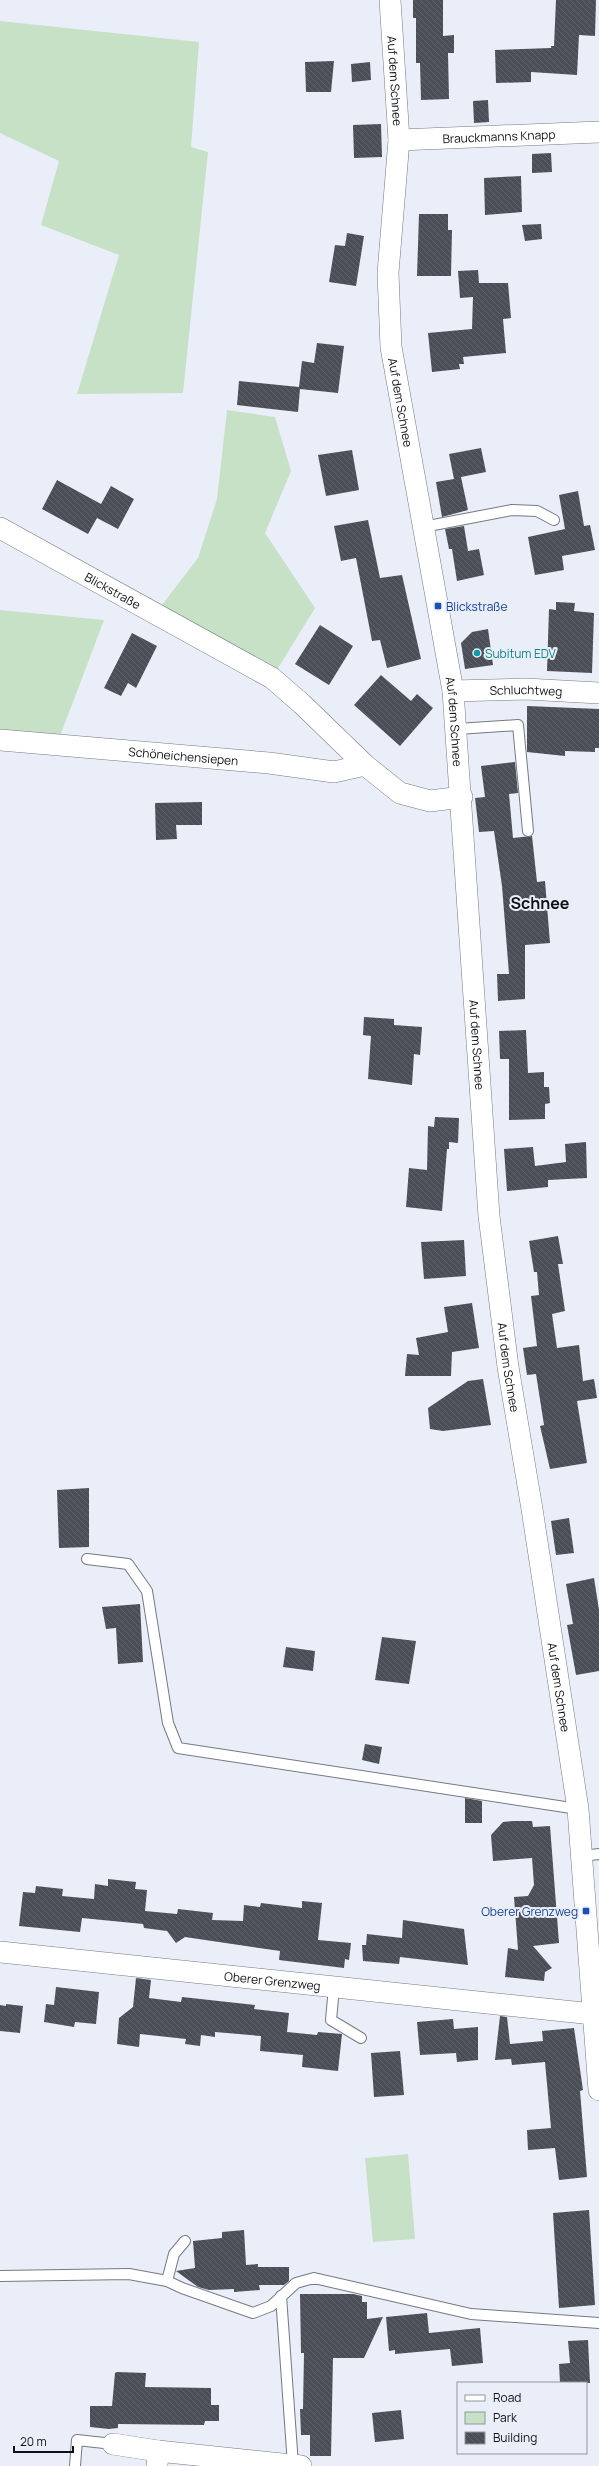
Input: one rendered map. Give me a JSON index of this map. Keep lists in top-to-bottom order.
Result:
{
  "streets": {
    "street": [
      "Auf dem Schnee",
      "Brauckmanns Knapp",
      "Blickstraße",
      "Schluchtweg",
      "Schöneichensiepen",
      "Oberer Grenzweg"
    ]
  },
  "crossings": [
    ["Auf dem Schnee", "Brauckmanns Knapp"],
    ["Auf dem Schnee", "Blickstraße"],
    ["Auf dem Schnee", "Schluchtweg"],
    ["Auf dem Schnee", "Oberer Grenzweg"],
    ["Blickstraße", "Schöneichensiepen"]
  ],
  "districts": ["Schnee"],
  "places": {
    "transit": ["Blickstraße", "Oberer Grenzweg"],
    "other": ["Subitum EDV"]
  },
  "legend": ["Road", "Park", "Building"],
  "scale_bar": "20 m"
}
